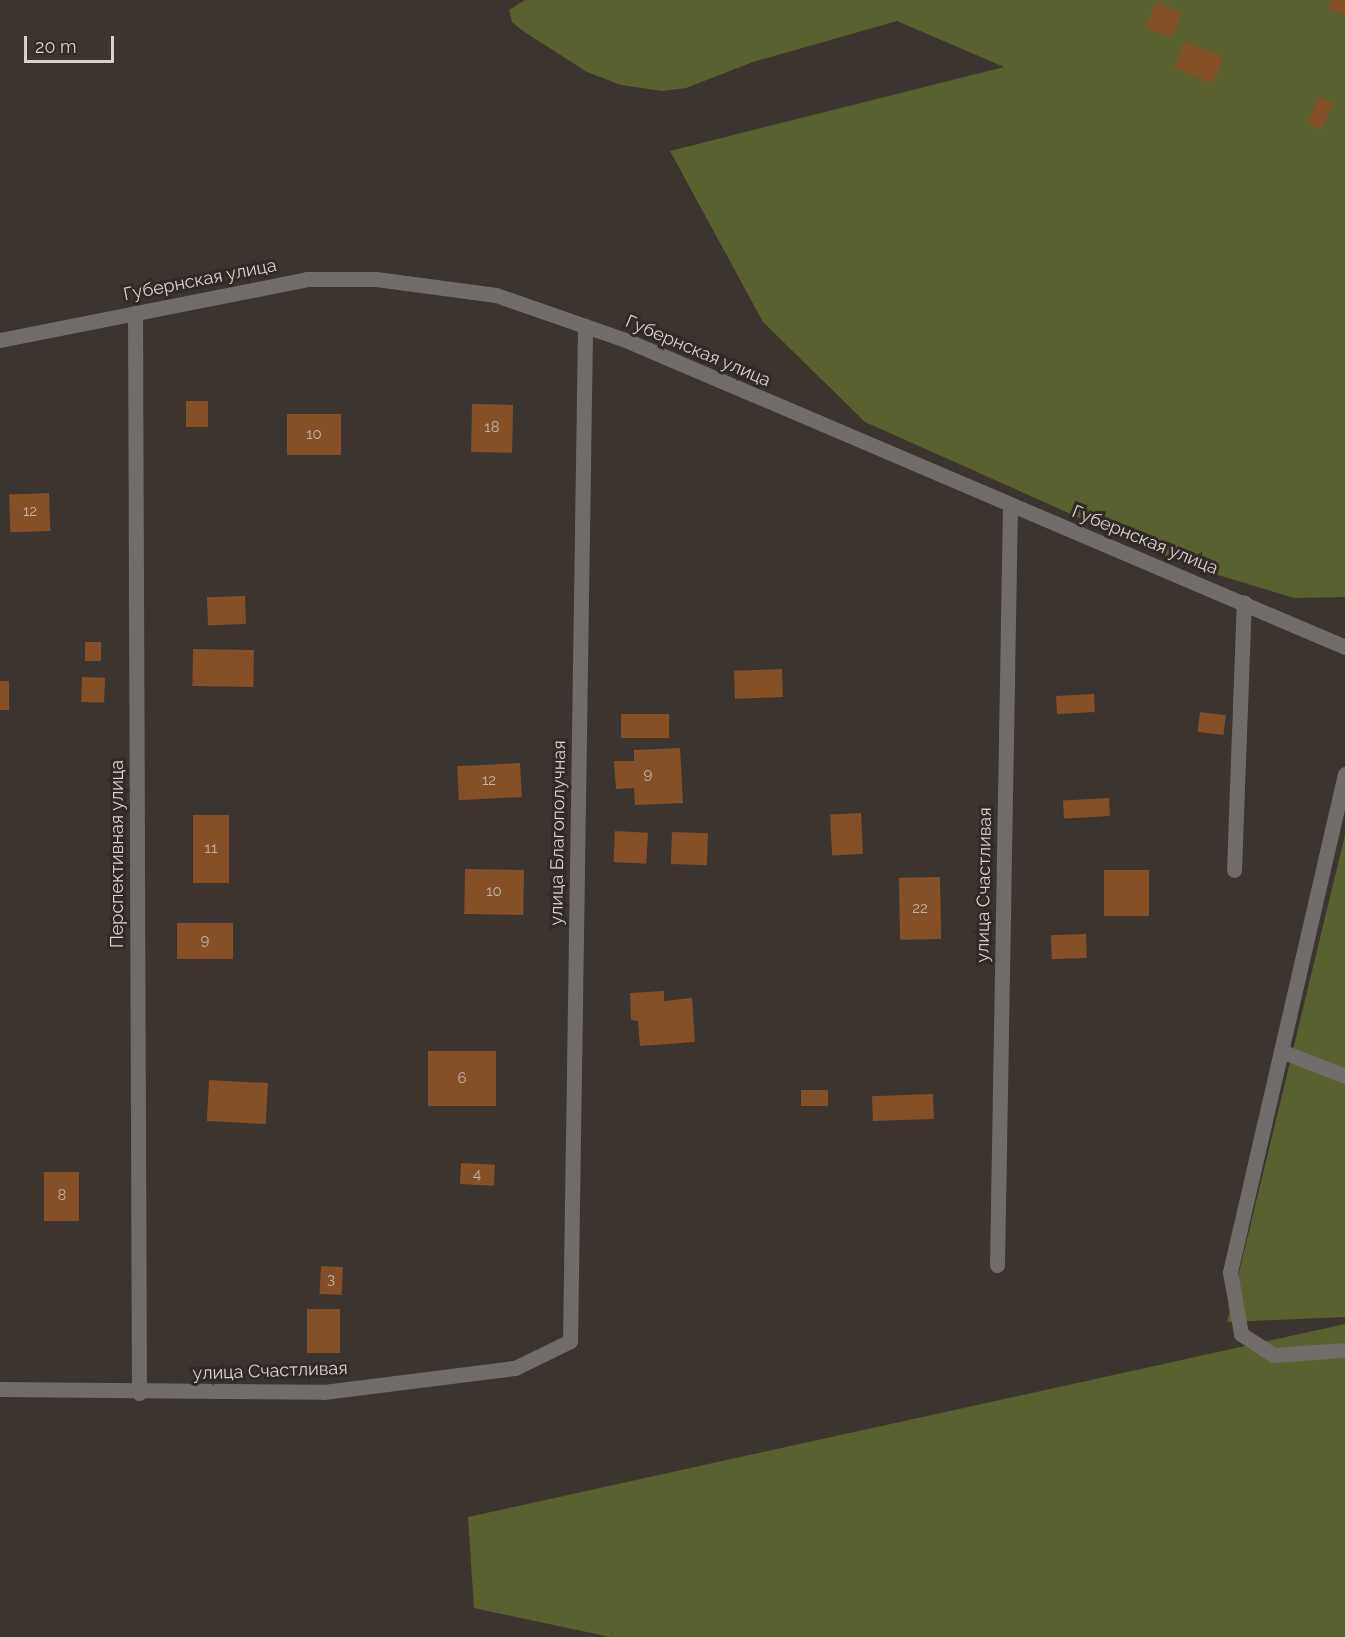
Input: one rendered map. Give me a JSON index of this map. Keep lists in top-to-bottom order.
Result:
{
  "streets": {
    "street": [
      "Губернская улица",
      "улица Благополучная",
      "Перспективная улица",
      "улица Счастливая"
    ]
  },
  "crossings": [
    ["Губернская улица", "улица Благополучная"],
    ["Губернская улица", "Перспективная улица"],
    ["Губернская улица", "улица Счастливая"],
    ["улица Благополучная", "улица Счастливая"],
    ["Перспективная улица", "улица Счастливая"]
  ],
  "house_numbers": [
    "18",
    "10",
    "12",
    "9",
    "12",
    "11",
    "10",
    "22",
    "9",
    "6",
    "4",
    "8",
    "3"
  ],
  "scale_bar": "20 m"
}
